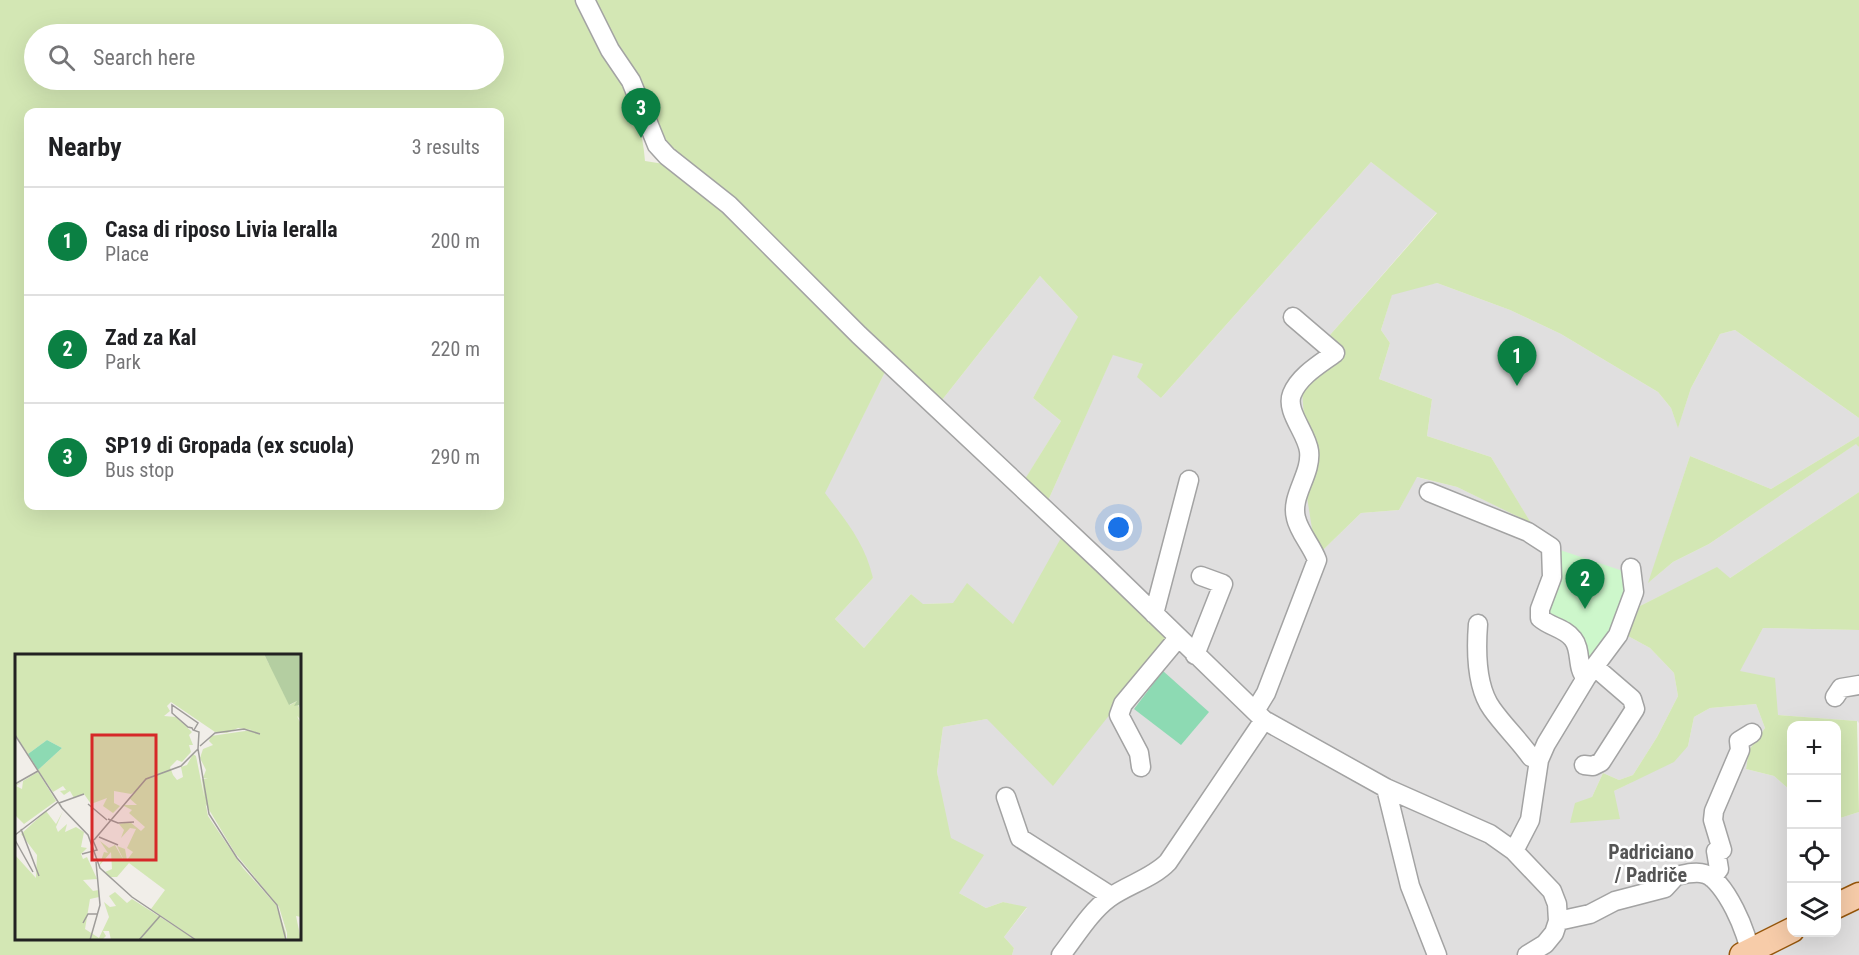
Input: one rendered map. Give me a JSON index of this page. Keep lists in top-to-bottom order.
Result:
{
  "districts": ["Padriciano / Padriče"],
  "page": {
    "search": "Search here",
    "pins": ["3", "1", "2"],
    "heading": ["Nearby", "3 results"],
    "list": [
      {
        "mark": "1",
        "name": "Casa di riposo Livia Ieralla",
        "note": "Place",
        "value": "200 m"
      },
      {
        "mark": "2",
        "name": "Zad za Kal",
        "note": "Park",
        "value": "220 m"
      },
      {
        "mark": "3",
        "name": "SP19 di Gropada (ex scuola)",
        "note": "Bus stop",
        "value": "290 m"
      }
    ],
    "map_buttons": ["+", "−"]
  }
}
